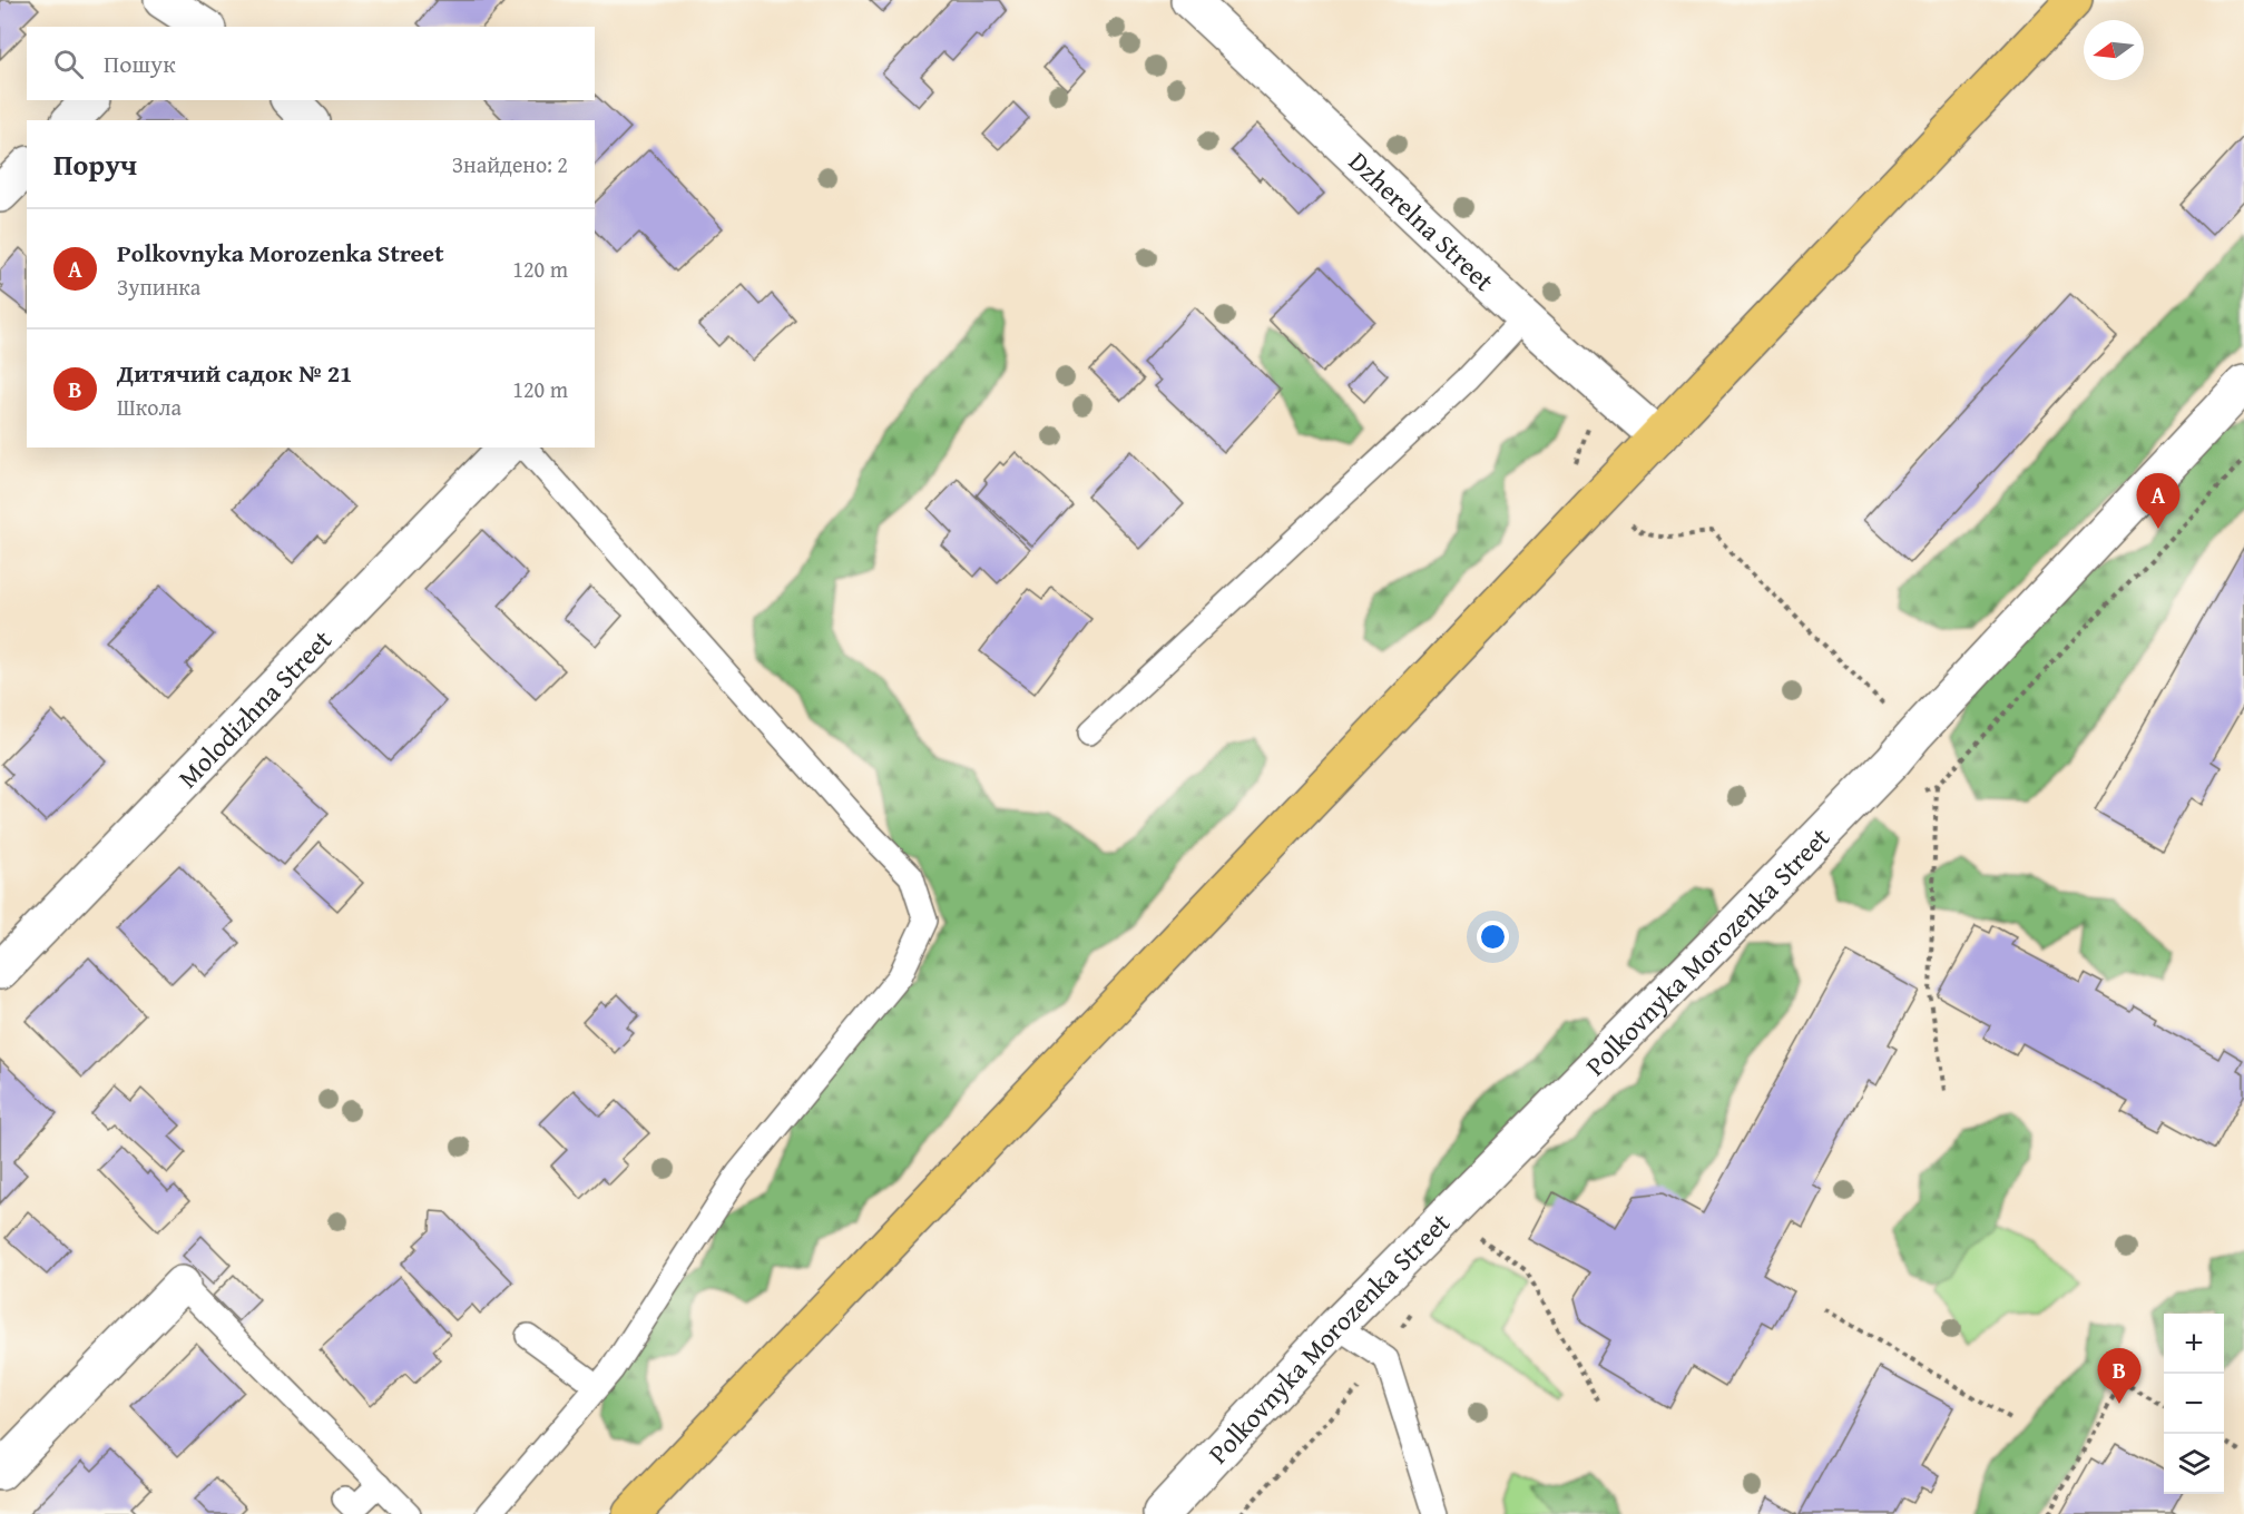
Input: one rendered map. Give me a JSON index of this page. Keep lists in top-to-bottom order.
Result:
{
  "streets": {
    "street": ["Dzherelna Street", "Molodizhna Street", "Polkovnyka Morozenka Street"]
  },
  "north": "left",
  "page": {
    "search": "Пошук",
    "heading": ["Поруч", "Знайдено: 2"],
    "list": [
      {
        "mark": "A",
        "name": "Polkovnyka Morozenka Street",
        "note": "Зупинка",
        "value": "120 m"
      },
      {
        "mark": "B",
        "name": "Дитячий садок № 21",
        "note": "Школа",
        "value": "120 m"
      }
    ],
    "pins": ["A", "B"],
    "map_buttons": ["+", "−"]
  }
}
